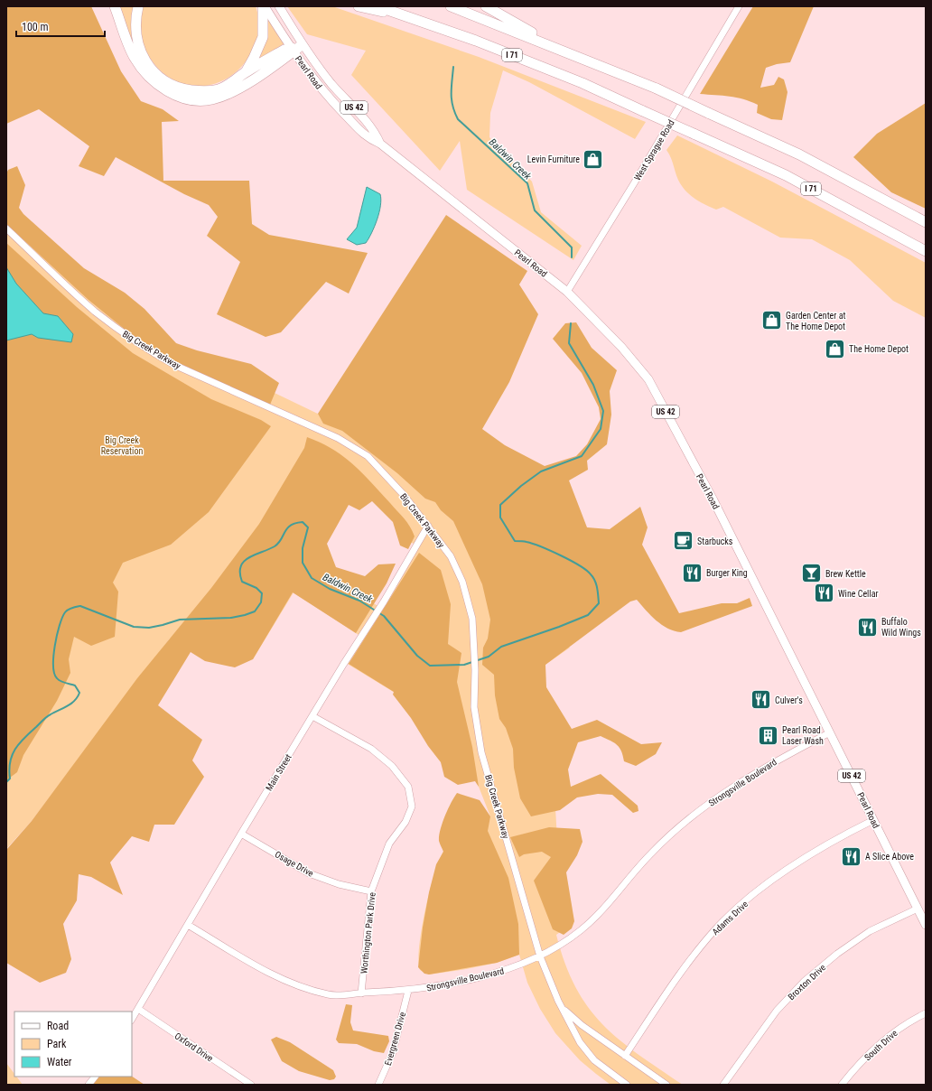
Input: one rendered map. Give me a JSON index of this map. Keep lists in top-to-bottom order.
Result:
{
  "streets": {
    "highway": ["I 71"],
    "main road": ["Pearl Road", "US 42"],
    "street": [
      "West Sprague Road",
      "Big Creek Parkway",
      "Main Street",
      "Strongsville Boulevard",
      "Osage Drive",
      "Adams Drive",
      "Worthington Park Drive",
      "Broxton Drive",
      "Evergreen Drive",
      "South Drive",
      "Oxford Drive"
    ]
  },
  "crossings": [
    ["Pearl Road", "West Sprague Road"],
    ["Pearl Road", "Strongsville Boulevard"],
    ["Pearl Road", "Adams Drive"],
    ["Pearl Road", "Broxton Drive"],
    ["Big Creek Parkway", "Main Street"],
    ["Big Creek Parkway", "Strongsville Boulevard"],
    ["Big Creek Parkway", "Adams Drive"],
    ["Main Street", "Strongsville Boulevard"],
    ["Main Street", "Osage Drive"],
    ["Main Street", "Worthington Park Drive"],
    ["Main Street", "Oxford Drive"],
    ["Strongsville Boulevard", "Worthington Park Drive"],
    ["Strongsville Boulevard", "Evergreen Drive"],
    ["Osage Drive", "Worthington Park Drive"]
  ],
  "water": ["Baldwin Creek"],
  "parks": ["Big Creek Reservation"],
  "places": {
    "shop": ["Levin Furniture", "Garden Center at The Home Depot", "The Home Depot"],
    "cafe": ["Starbucks"],
    "restaurant": [
      "Burger King",
      "Wine Cellar",
      "Buffalo Wild Wings",
      "Culver's",
      "A Slice Above"
    ],
    "bar": ["Brew Kettle"],
    "building": ["Pearl Road Laser Wash"]
  },
  "legend": ["Road", "Park", "Water"],
  "scale_bar": "100 m"
}
